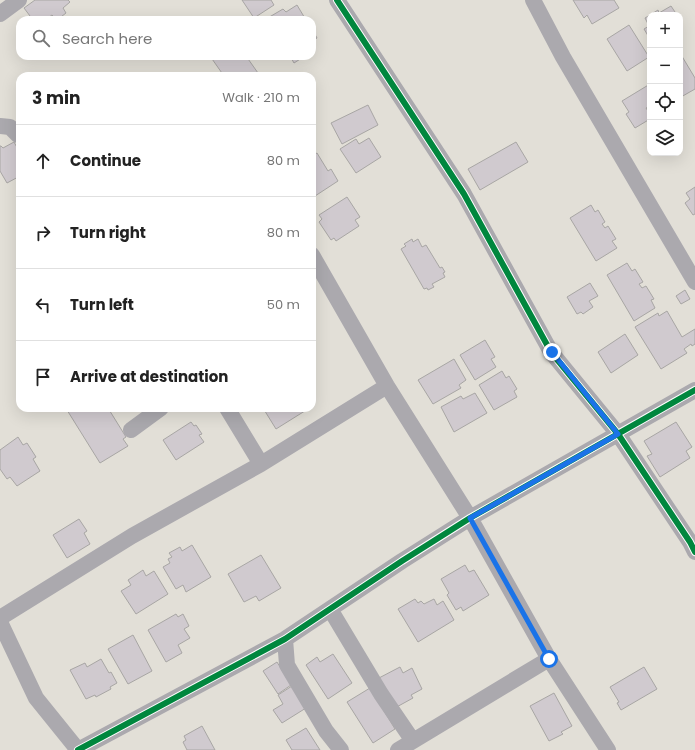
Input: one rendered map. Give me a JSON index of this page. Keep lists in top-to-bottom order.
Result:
{
  "page": {
    "map_buttons": ["+", "−"],
    "search": "Search here",
    "heading": ["3 min", "Walk · 210 m"],
    "list": [
      ["Continue", "80 m"],
      ["Turn right", "80 m"],
      ["Turn left", "50 m"],
      "Arrive at destination"
    ]
  }
}
